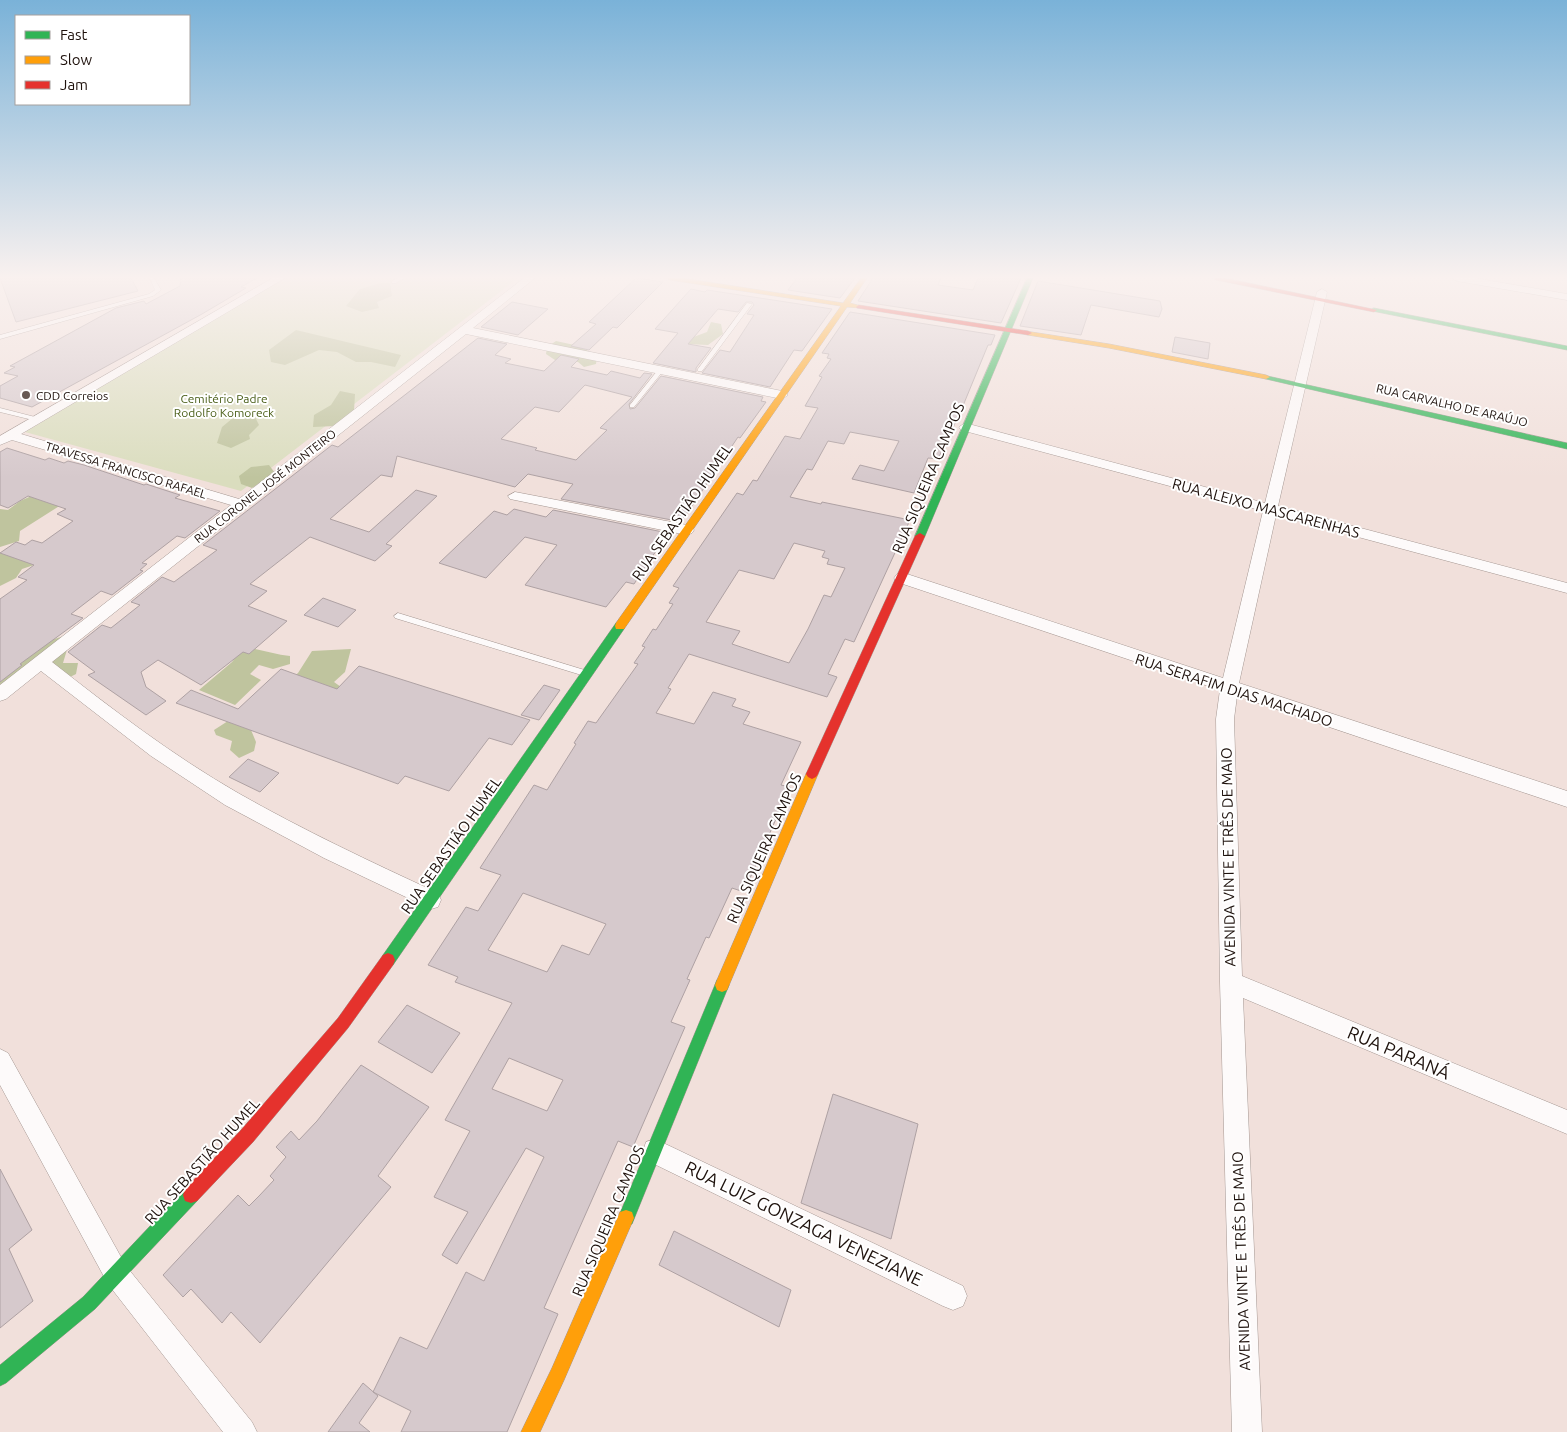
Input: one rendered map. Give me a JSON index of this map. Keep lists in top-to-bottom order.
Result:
{
  "streets": {
    "street": [
      "RUA CARVALHO DE ARAÚJO",
      "TRAVESSA FRANCISCO RAFAEL",
      "RUA SIQUEIRA CAMPOS",
      "RUA CORONEL JOSÉ MONTEIRO",
      "RUA ALEIXO MASCARENHAS",
      "RUA SEBASTIÃO HUMEL",
      "RUA SERAFIM DIAS MACHADO",
      "AVENIDA VINTE E TRÊS DE MAIO",
      "RUA PARANÁ",
      "RUA LUIZ GONZAGA VENEZIANE"
    ]
  },
  "crossings": [
    ["RUA CARVALHO DE ARAÚJO", "AVENIDA VINTE E TRÊS DE MAIO"],
    ["TRAVESSA FRANCISCO RAFAEL", "RUA CORONEL JOSÉ MONTEIRO"],
    ["RUA SIQUEIRA CAMPOS", "RUA ALEIXO MASCARENHAS"],
    ["RUA SIQUEIRA CAMPOS", "RUA SERAFIM DIAS MACHADO"],
    ["RUA SIQUEIRA CAMPOS", "RUA LUIZ GONZAGA VENEZIANE"],
    ["RUA ALEIXO MASCARENHAS", "AVENIDA VINTE E TRÊS DE MAIO"],
    ["RUA SERAFIM DIAS MACHADO", "AVENIDA VINTE E TRÊS DE MAIO"],
    ["AVENIDA VINTE E TRÊS DE MAIO", "RUA PARANÁ"]
  ],
  "parks": ["Cemitério Padre Rodolfo Komoreck"],
  "places": ["CDD Correios"],
  "legend": ["Fast", "Slow", "Jam"]
}
